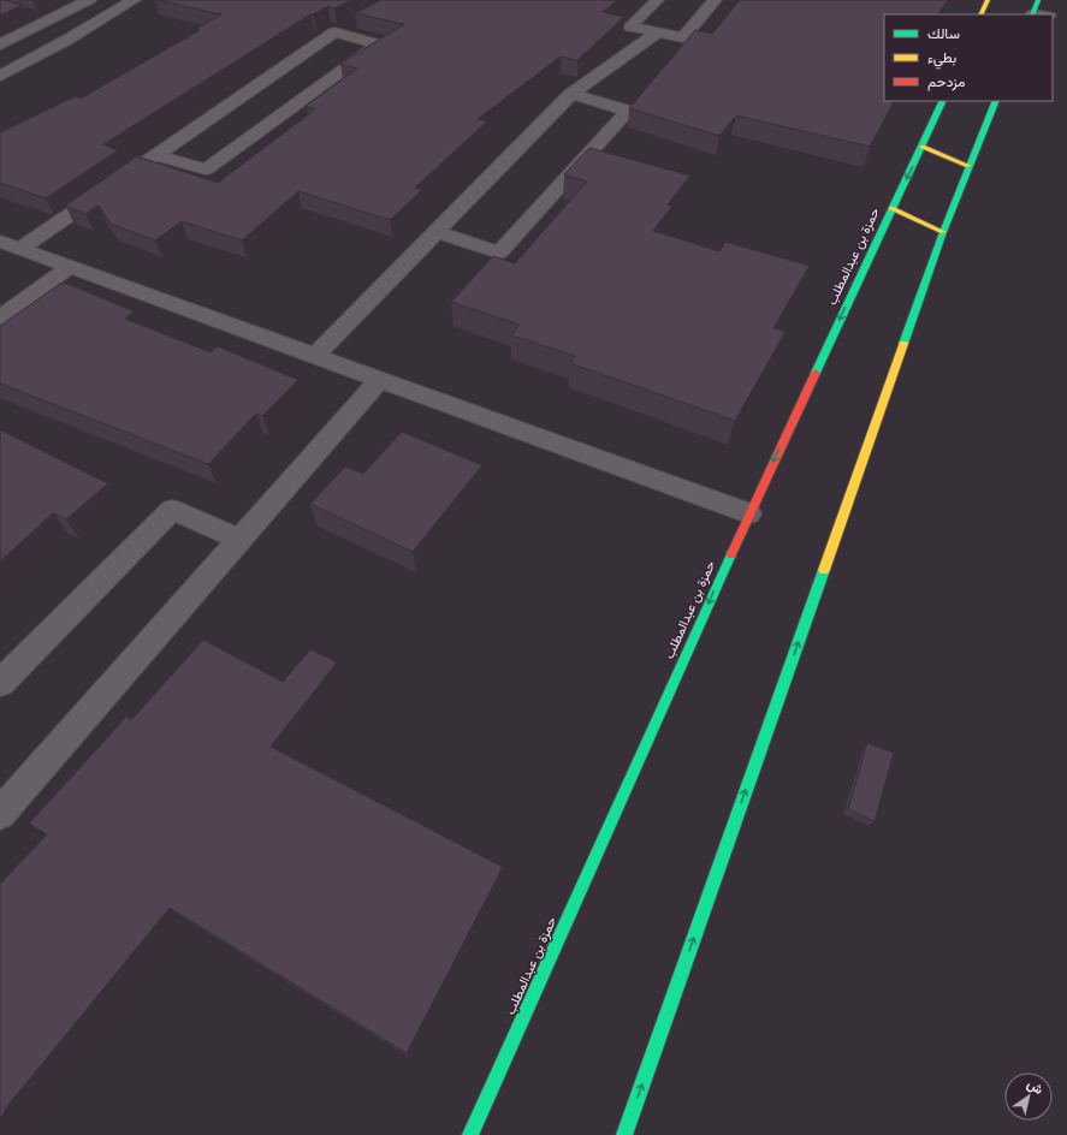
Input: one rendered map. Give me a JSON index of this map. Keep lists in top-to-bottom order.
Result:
{
  "streets": {
    "street": ["حمزة بن عبدالمطلب"]
  },
  "legend": ["سالك", "بطيء", "مزدحم"],
  "north": "top right"
}
